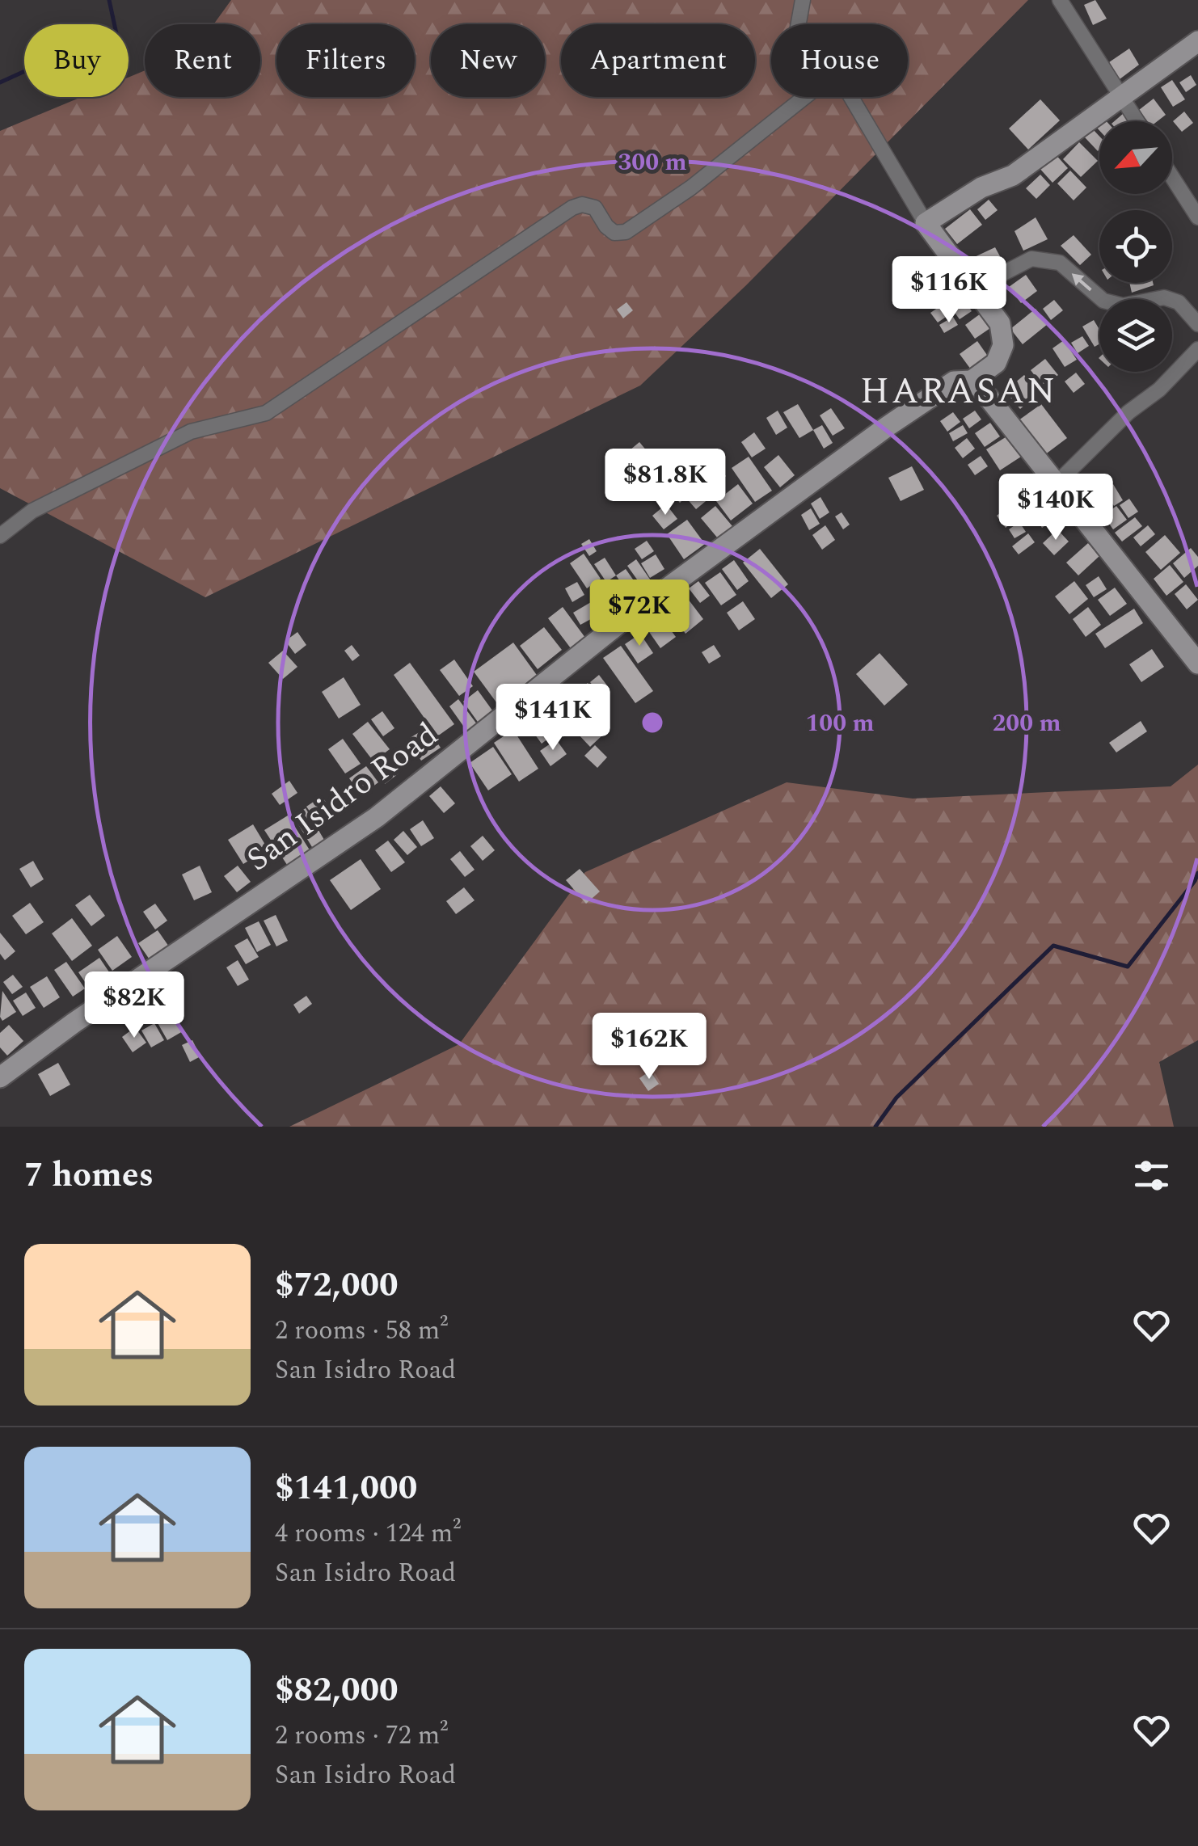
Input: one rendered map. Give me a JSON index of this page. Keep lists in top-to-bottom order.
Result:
{
  "streets": {
    "street": ["San Isidro Road"]
  },
  "districts": ["HARASAN"],
  "north": "bottom left",
  "page": {
    "chip": [
      "Buy",
      "Rent",
      "Filters",
      "New",
      "Apartment",
      "House"
    ],
    "price": [
      "$116K",
      "$81.8K",
      "$140K",
      "$72K",
      "$141K",
      "$82K",
      "$162K"
    ],
    "heading": "7 homes",
    "list": [
      {
        "name": "$72,000",
        "note": "2 rooms · 58 m² · San Isidro Road"
      },
      {
        "name": "$141,000",
        "note": "4 rooms · 124 m² · San Isidro Road"
      },
      {
        "name": "$82,000",
        "note": "2 rooms · 72 m² · San Isidro Road"
      }
    ]
  },
  "rings": ["300 m", "100 m", "200 m"]
}
